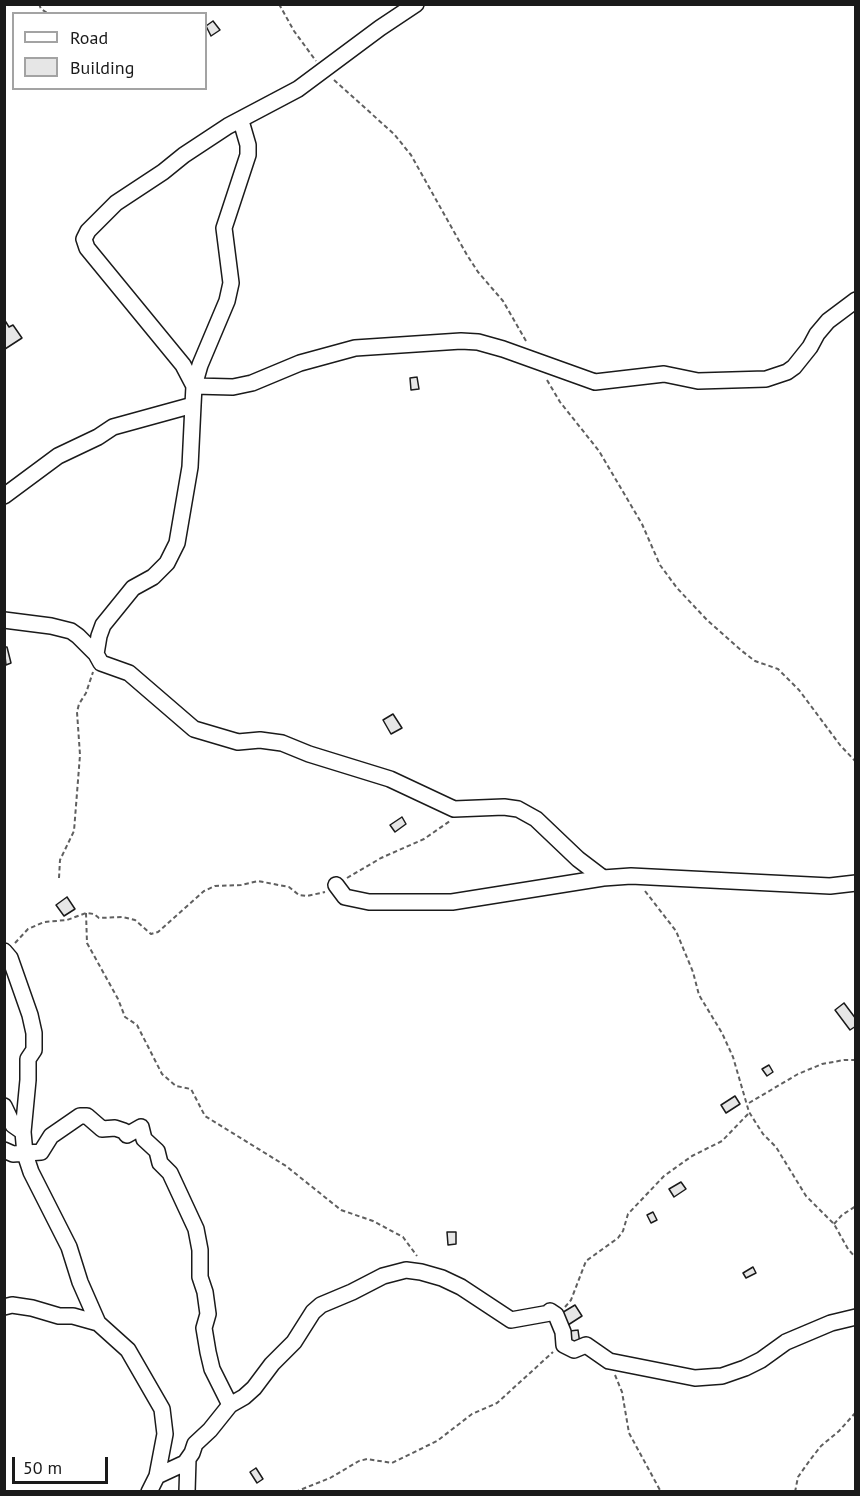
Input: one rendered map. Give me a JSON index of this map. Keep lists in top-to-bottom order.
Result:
{
  "legend": ["Road", "Building"],
  "scale_bar": "50 m"
}
